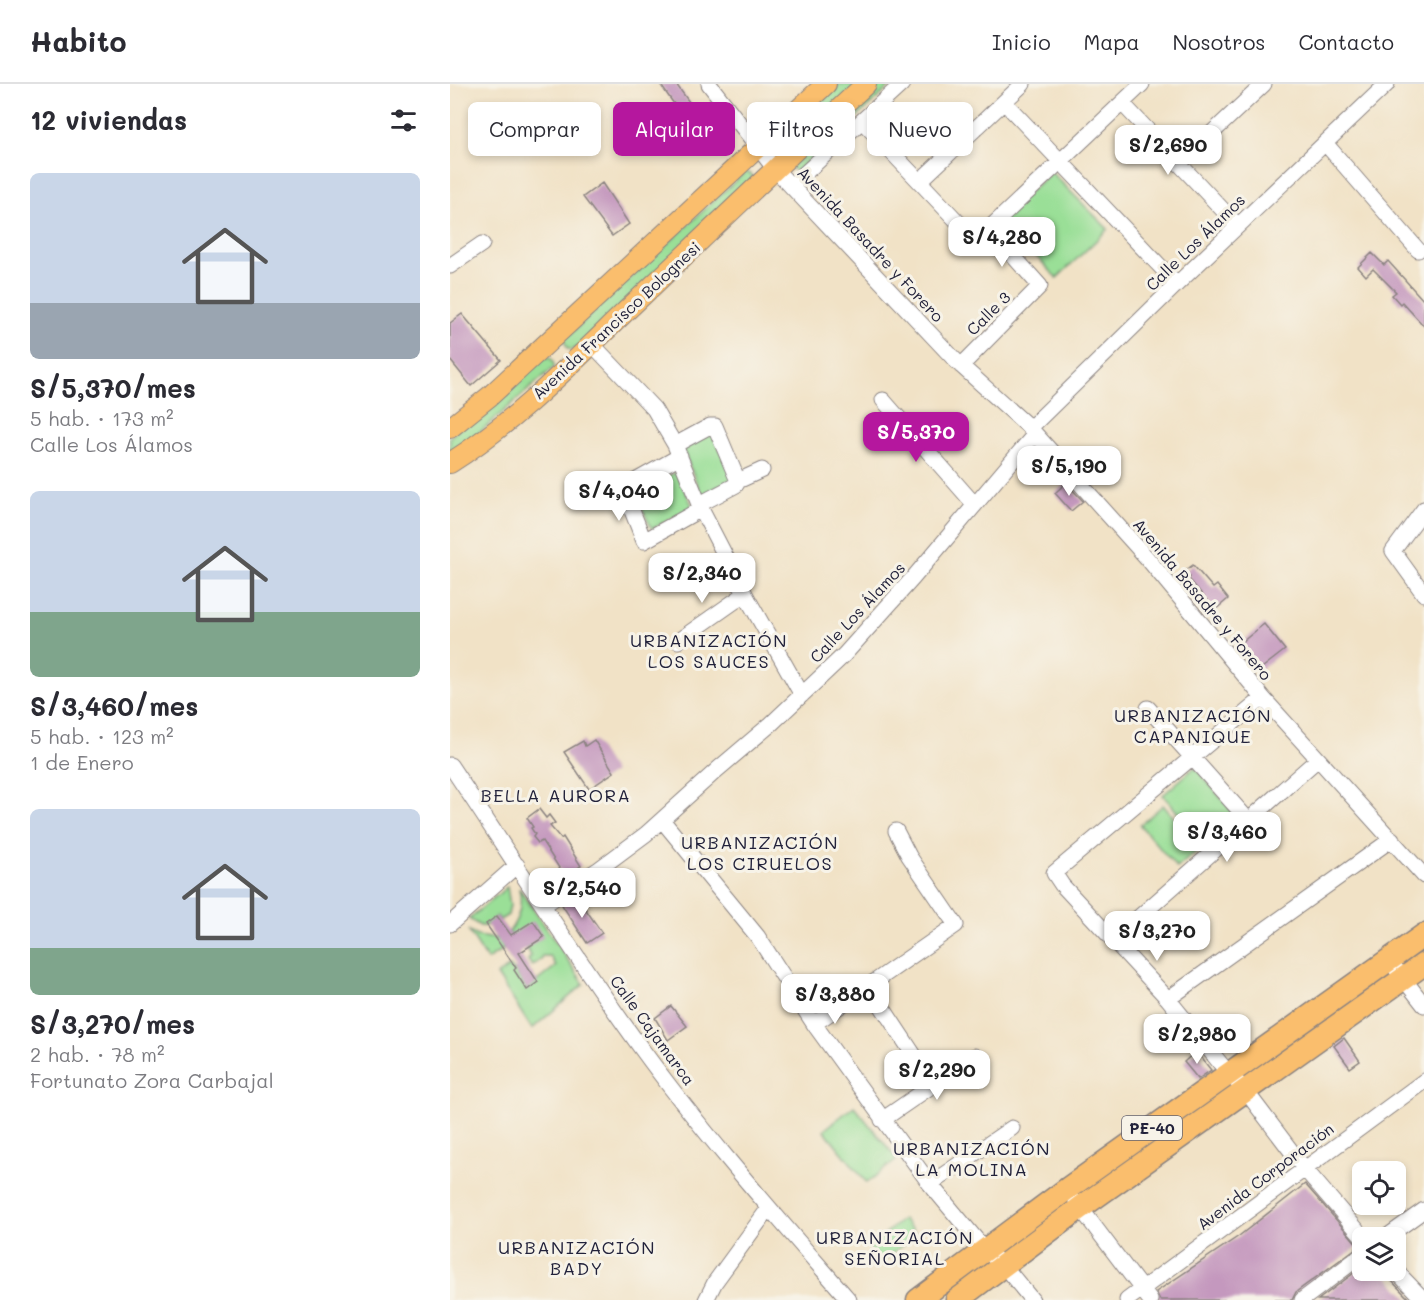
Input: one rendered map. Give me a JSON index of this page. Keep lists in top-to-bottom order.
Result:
{
  "streets": {
    "highway": ["PE-40"],
    "main road": ["Avenida Francisco Bolognesi"],
    "street": [
      "Calle Los Álamos",
      "Avenida Basadre y Forero",
      "Calle 3",
      "Calle Cajamarca",
      "Avenida Corporación"
    ]
  },
  "crossings": [
    ["Calle Los Álamos", "Avenida Basadre y Forero"],
    ["Calle Los Álamos", "Calle Cajamarca"],
    ["Avenida Basadre y Forero", "Calle 3"],
    ["Avenida Basadre y Forero", "Avenida Francisco Bolognesi"]
  ],
  "districts": [
    "URBANIZACIÓN LOS SAUCES",
    "URBANIZACIÓN CAPANIQUE",
    "BELLA AURORA",
    "URBANIZACIÓN LOS CIRUELOS",
    "URBANIZACIÓN LA MOLINA",
    "URBANIZACIÓN SEÑORIAL",
    "URBANIZACIÓN BADY"
  ],
  "page": {
    "header": "Habito",
    "nav": [
      "Inicio",
      "Mapa",
      "Nosotros",
      "Contacto"
    ],
    "heading": "12 viviendas",
    "chip": [
      "Comprar",
      "Alquilar",
      "Filtros",
      "Nuevo"
    ],
    "price": [
      "S/2,690",
      "S/4,280",
      "S/5,370",
      "S/5,190",
      "S/4,040",
      "S/2,340",
      "S/3,460",
      "S/2,540",
      "S/3,270",
      "S/3,880",
      "S/2,980",
      "S/2,290"
    ],
    "list": [
      {
        "name": "S/5,370/mes",
        "note": "5 hab. · 173 m² · Calle Los Álamos"
      },
      {
        "name": "S/3,460/mes",
        "note": "5 hab. · 123 m² · 1 de Enero"
      },
      {
        "name": "S/3,270/mes",
        "note": "2 hab. · 78 m² · Fortunato Zora Carbajal"
      }
    ]
  }
}
